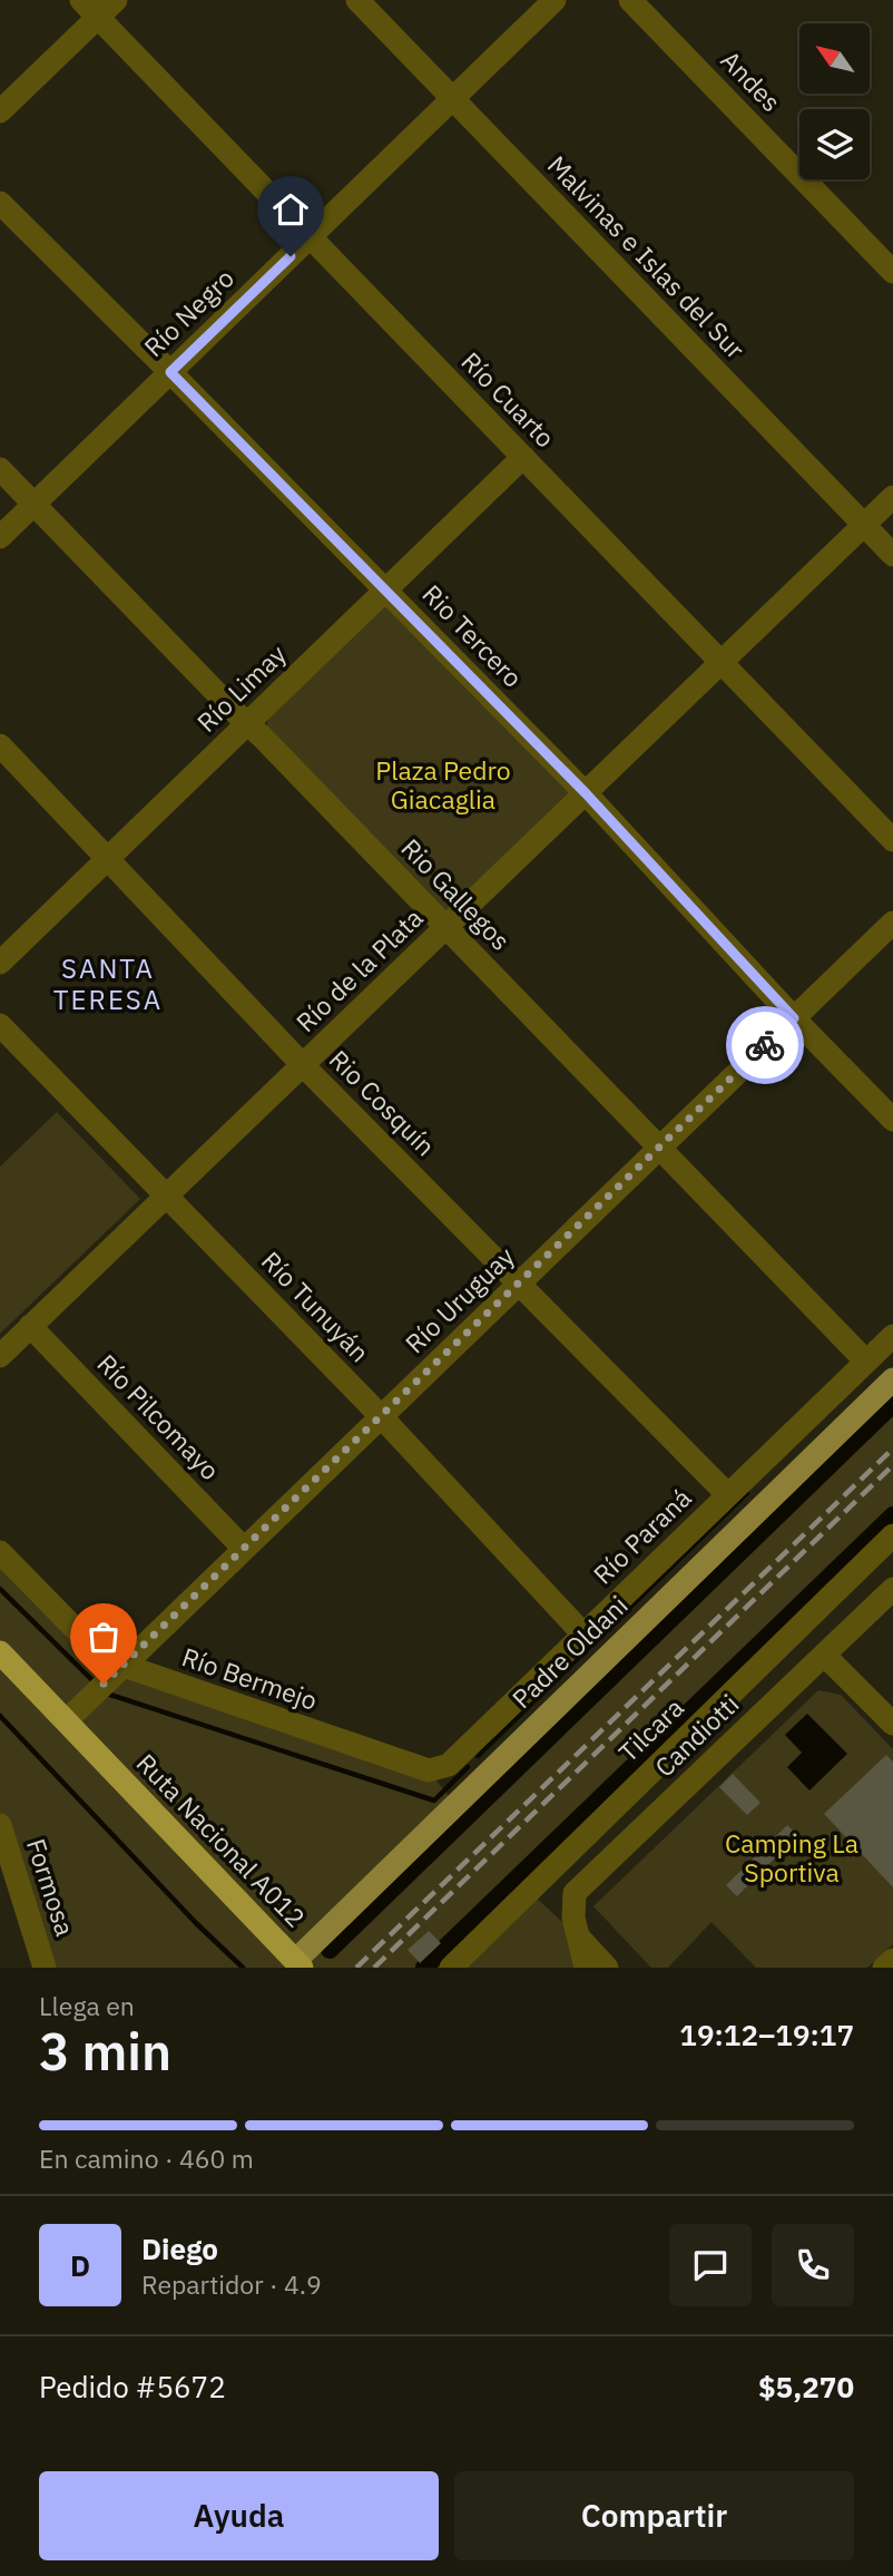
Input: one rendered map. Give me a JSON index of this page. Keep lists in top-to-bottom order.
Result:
{
  "streets": {
    "highway": ["Ruta Nacional A012"],
    "main road": ["Padre Oldani"],
    "street": [
      "Andes",
      "Malvinas e Islas del Sur",
      "Río Negro",
      "Río Cuarto",
      "Rio Tercero",
      "Río Limay",
      "Rio Gallegos",
      "Río de la Plata",
      "Rio Cosquín",
      "Río Uruguay",
      "Río Tunuyán",
      "Río Pilcomayo",
      "Río Paraná",
      "Río Bermejo",
      "Tilcara",
      "Candiotti",
      "Formosa"
    ]
  },
  "crossings": [
    ["Malvinas e Islas del Sur", "Río Negro"],
    ["Malvinas e Islas del Sur", "Río de la Plata"],
    ["Río Negro", "Río Cuarto"],
    ["Río Negro", "Rio Tercero"],
    ["Río Negro", "Rio Gallegos"],
    ["Río Cuarto", "Río Limay"],
    ["Río Cuarto", "Río de la Plata"],
    ["Rio Tercero", "Río Limay"],
    ["Rio Tercero", "Río de la Plata"],
    ["Rio Tercero", "Río Uruguay"],
    ["Río Limay", "Rio Gallegos"],
    ["Río Limay", "Rio Cosquín"],
    ["Rio Gallegos", "Río de la Plata"],
    ["Rio Gallegos", "Río Uruguay"],
    ["Rio Gallegos", "Río Paraná"],
    ["Río de la Plata", "Rio Cosquín"],
    ["Río de la Plata", "Río Tunuyán"],
    ["Río de la Plata", "Río Pilcomayo"],
    ["Rio Cosquín", "Río Uruguay"],
    ["Rio Cosquín", "Río Paraná"],
    ["Río Uruguay", "Río Tunuyán"],
    ["Río Uruguay", "Río Pilcomayo"],
    ["Río Uruguay", "Río Bermejo"],
    ["Río Uruguay", "Ruta Nacional A012"],
    ["Río Tunuyán", "Río Paraná"],
    ["Río Paraná", "Río Bermejo"],
    ["Padre Oldani", "Ruta Nacional A012"]
  ],
  "districts": ["SANTA TERESA"],
  "parks": ["Plaza Pedro Giacaglia", "Camping La Sportiva"],
  "north": "top left",
  "page": {
    "heading": ["3 min", "Llega en", "19:12–19:17"],
    "panel": [
      "Diego",
      "Repartidor · 4.9",
      "Pedido #5672",
      "$5,270"
    ],
    "bar": "En camino · 460 m",
    "round": "D",
    "buttons": ["Ayuda", "Compartir"]
  }
}
